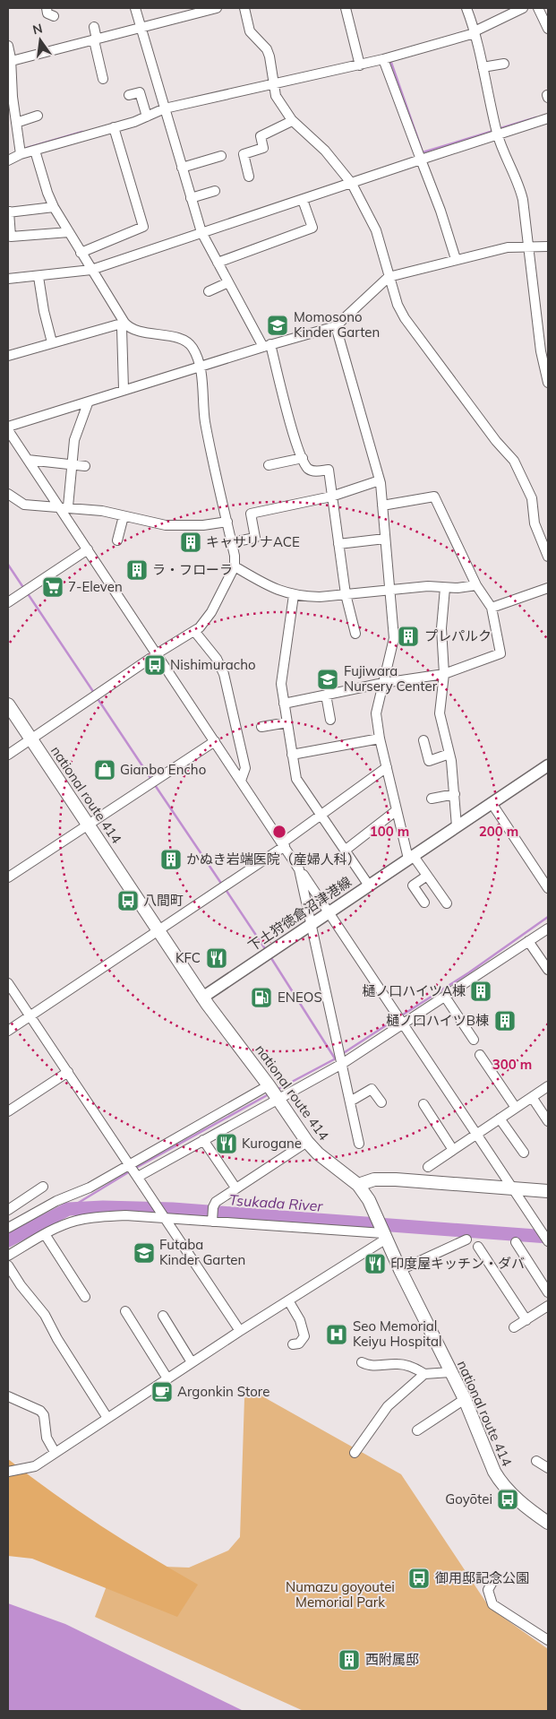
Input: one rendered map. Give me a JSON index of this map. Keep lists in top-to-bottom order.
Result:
{
  "streets": {
    "highway": ["national route 414"],
    "main road": ["下土狩徳倉沼津港線"]
  },
  "crossings": [
    ["national route 414", "下土狩徳倉沼津港線"]
  ],
  "water": ["Tsukada River"],
  "parks": ["Numazu goyoutei Memorial Park"],
  "places": {
    "school or university": ["Momosono Kinder Garten", "Fujiwara Nursery Center", "Futaba Kinder Garten"],
    "building": [
      "キャサリナACE",
      "ラ・フローラ",
      "プレパルク",
      "かぬき岩端医院（産婦人科）",
      "樋ノ口ハイツA棟",
      "樋ノ口ハイツB棟",
      "西附属邸"
    ],
    "supermarket": ["7-Eleven"],
    "bus stop": [
      "Nishimuracho",
      "八間町",
      "Goyōtei",
      "御用邸記念公園"
    ],
    "shop": ["Gianbo Encho"],
    "restaurant": ["KFC", "Kurogane", "印度屋キッチン・ダバ"],
    "fuel station": ["ENEOS"],
    "hospital": ["Seo Memorial Keiyu Hospital"],
    "cafe": ["Argonkin Store"]
  },
  "north": "top",
  "rings": ["100 m", "200 m", "300 m"]
}
